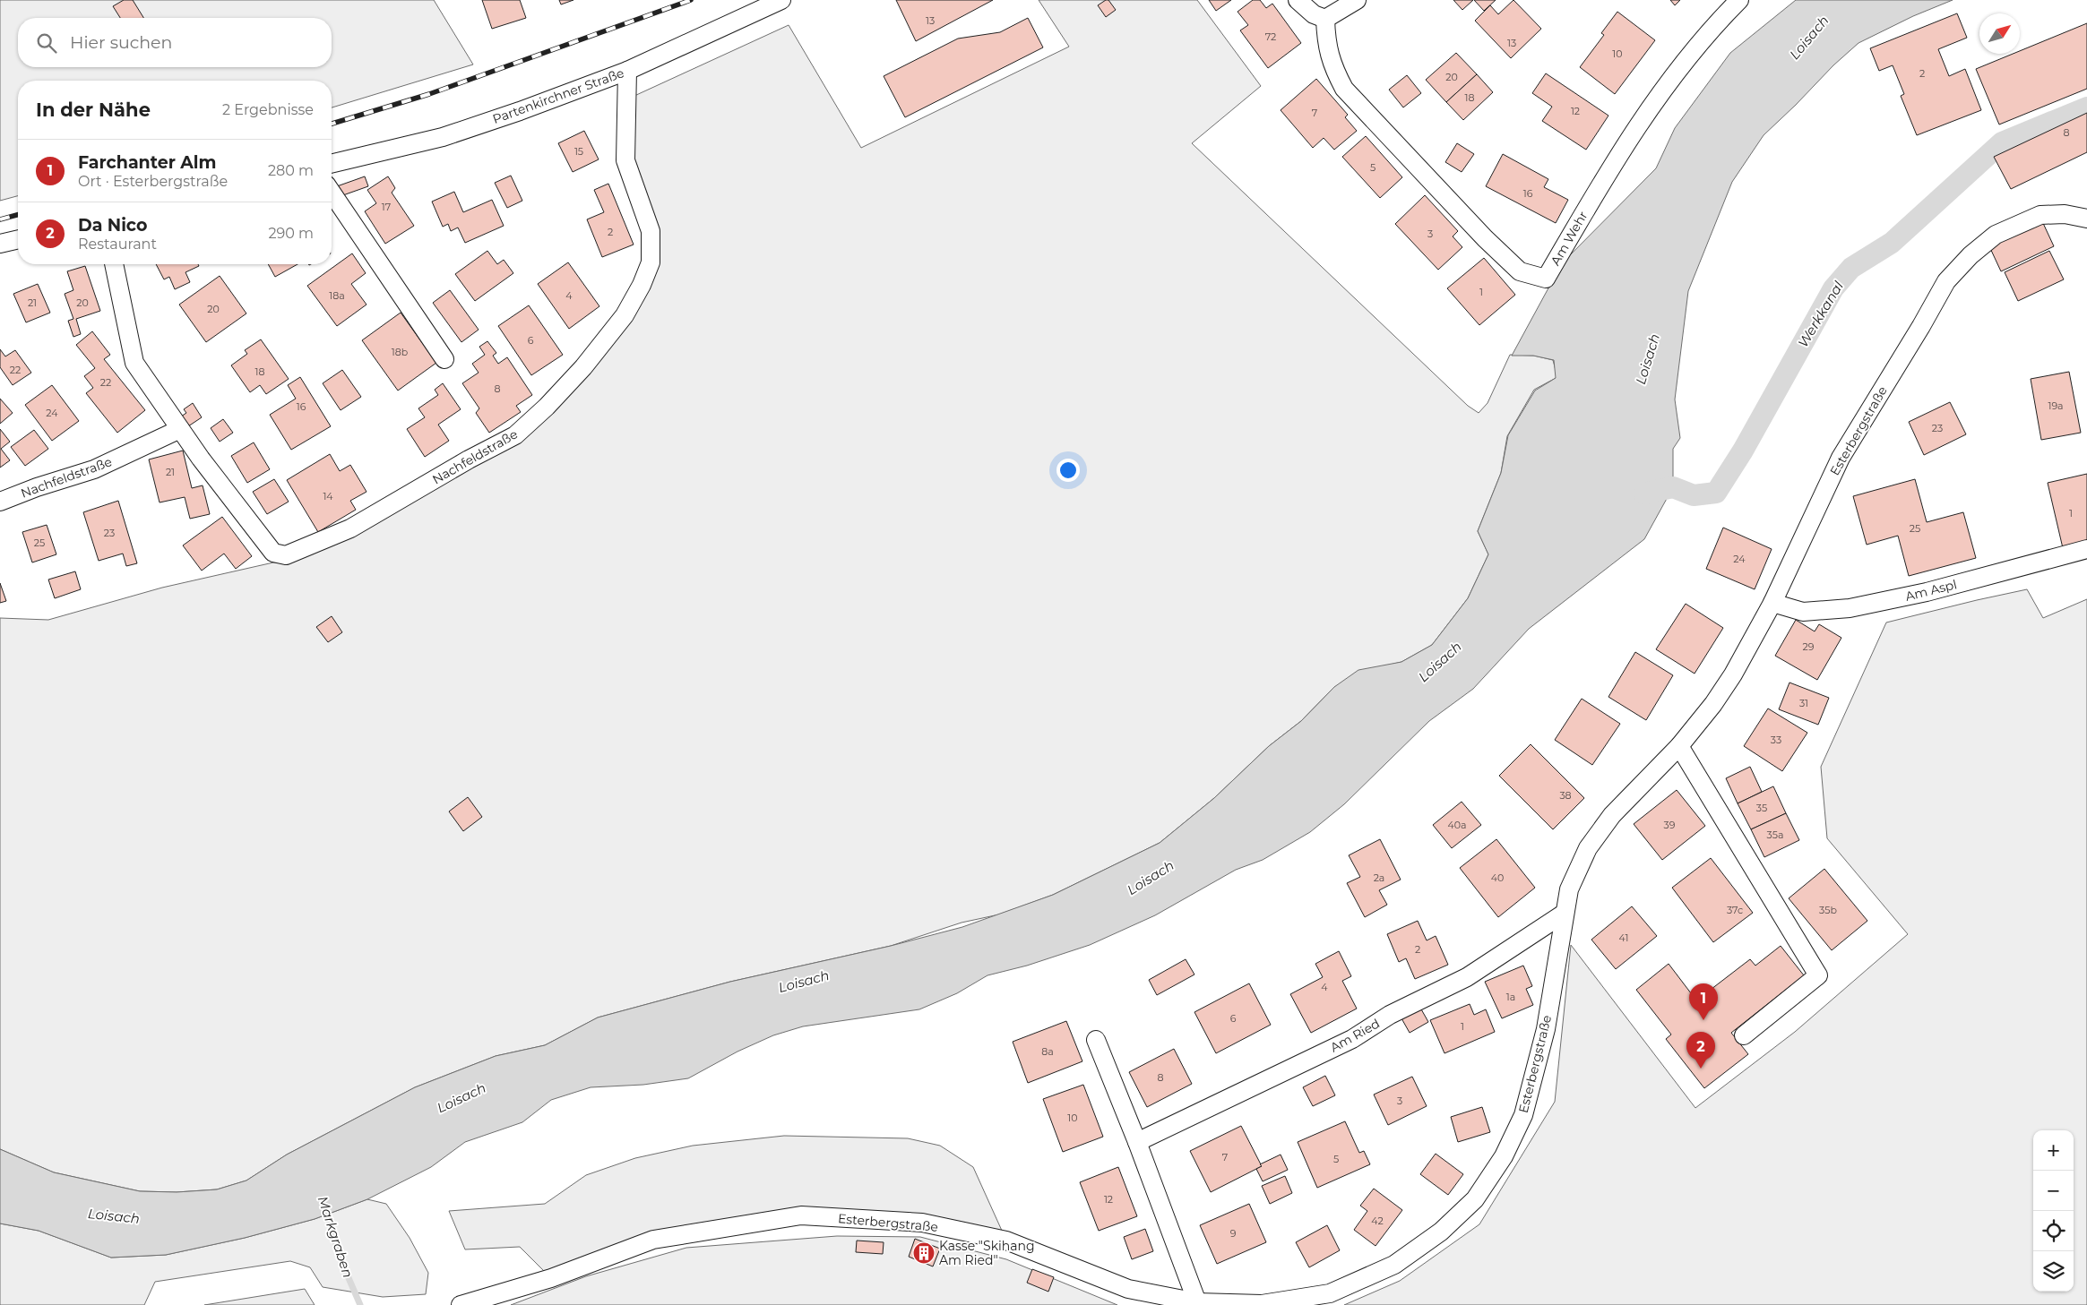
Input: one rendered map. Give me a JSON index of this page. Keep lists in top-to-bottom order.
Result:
{
  "streets": {
    "street": [
      "Partenkirchner Straße",
      "Am Wehr",
      "Esterbergstraße",
      "Nachfeldstraße",
      "Am Aspl",
      "Am Ried"
    ]
  },
  "crossings": [
    ["Partenkirchner Straße", "Nachfeldstraße"],
    ["Esterbergstraße", "Am Aspl"],
    ["Esterbergstraße", "Am Ried"]
  ],
  "water": ["Loisach", "Werkkanal", "Markgraben"],
  "places": {
    "building": ["Kasse \"Skihang Am Ried\""]
  },
  "house_numbers": [
    "13",
    "72",
    "13",
    "10",
    "2",
    "20",
    "18",
    "12",
    "7",
    "8",
    "15",
    "5",
    "16",
    "17",
    "2",
    "3",
    "1",
    "18a",
    "4",
    "21",
    "20",
    "20",
    "6",
    "18b",
    "22",
    "18",
    "22",
    "8",
    "19a",
    "16",
    "24",
    "23",
    "21",
    "14",
    "1",
    "25",
    "23",
    "25",
    "24",
    "29",
    "31",
    "33",
    "38",
    "35",
    "40a",
    "39",
    "35a",
    "2a",
    "40",
    "37c",
    "35b",
    "41",
    "2",
    "4",
    "1a",
    "6",
    "1",
    "8a",
    "8",
    "3",
    "10",
    "7",
    "5",
    "12",
    "42",
    "9"
  ],
  "north": "top right",
  "page": {
    "search": "Hier suchen",
    "heading": ["In der Nähe", "2 Ergebnisse"],
    "list": [
      {
        "mark": "1",
        "name": "Farchanter Alm",
        "note": "Ort · Esterbergstraße",
        "value": "280 m"
      },
      {
        "mark": "2",
        "name": "Da Nico",
        "note": "Restaurant",
        "value": "290 m"
      }
    ],
    "pins": ["1", "2"],
    "map_buttons": ["+", "−"]
  }
}
